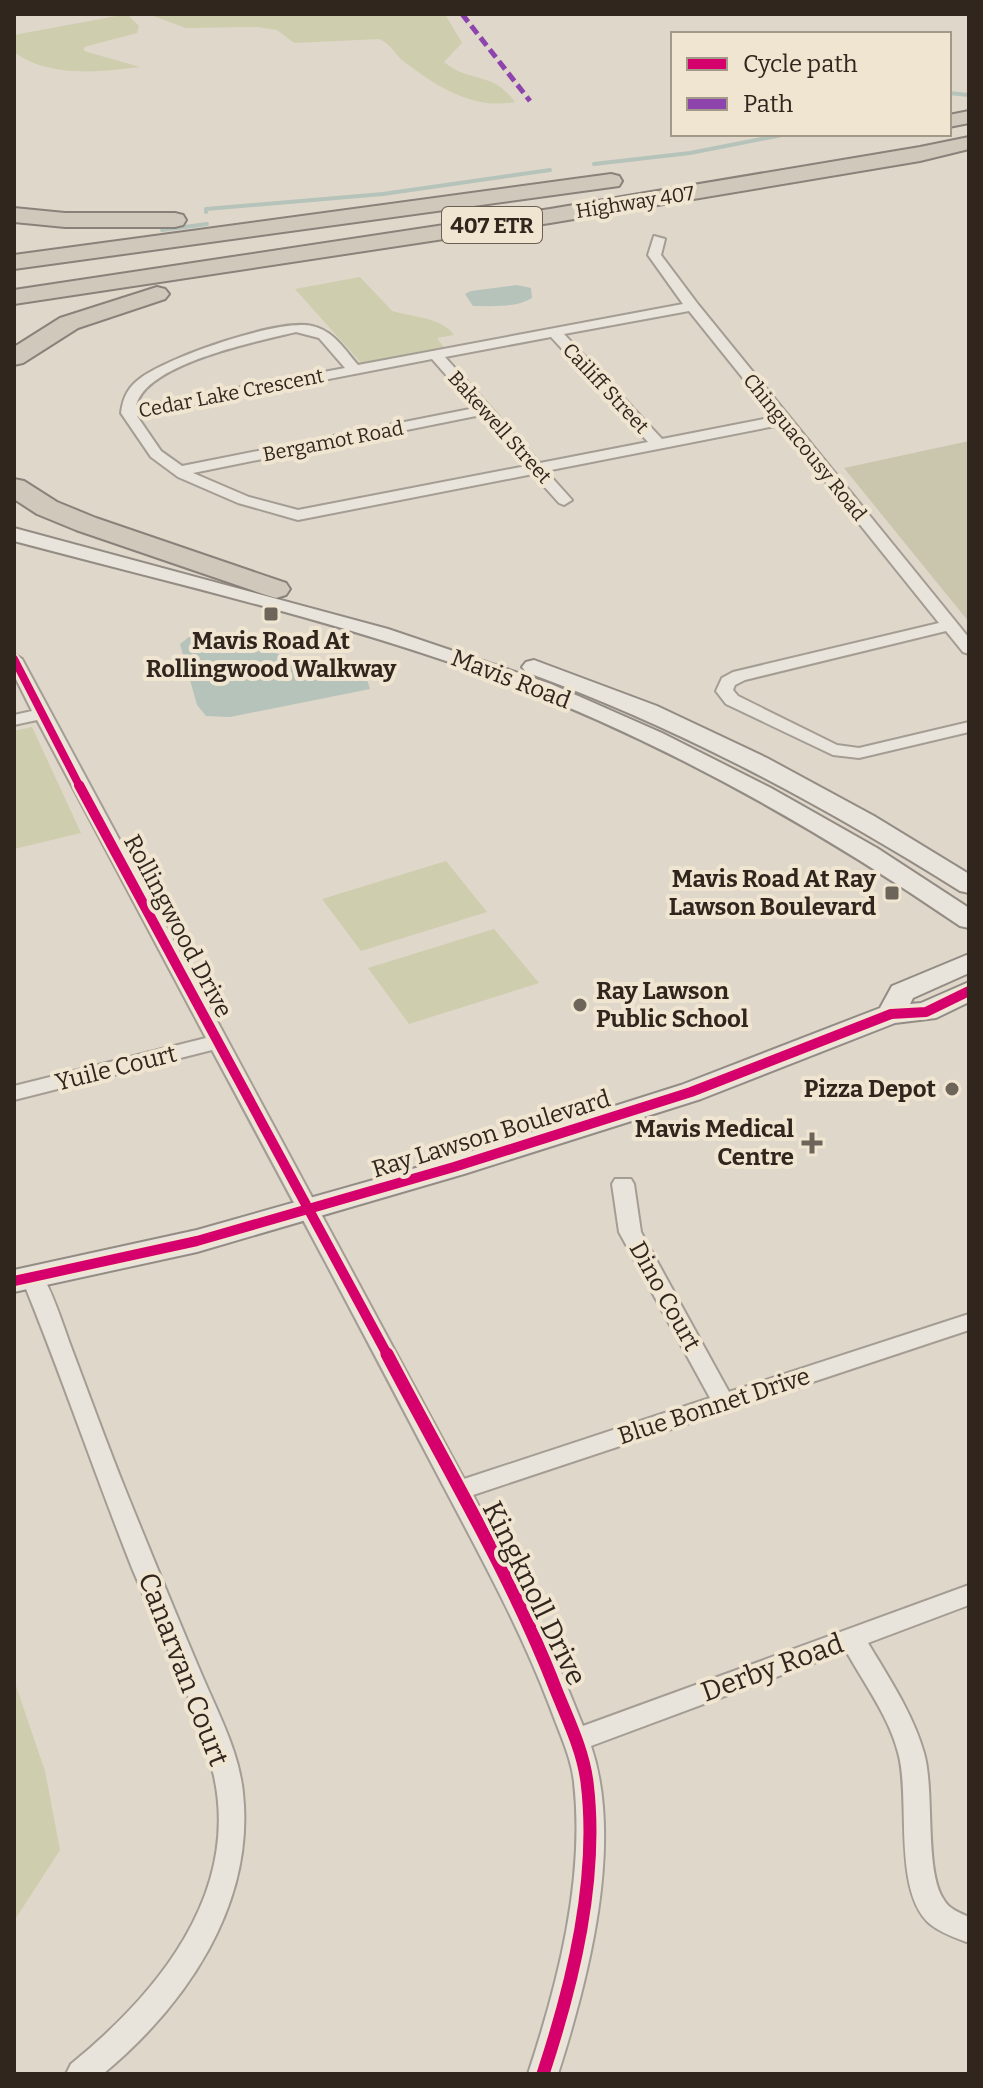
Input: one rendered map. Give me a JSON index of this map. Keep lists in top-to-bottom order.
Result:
{
  "streets": {
    "highway": ["Highway 407", "407 ETR"],
    "main road": ["Mavis Road", "Ray Lawson Boulevard"],
    "street": [
      "Cailiff Street",
      "Cedar Lake Crescent",
      "Bakewell Street",
      "Bergamot Road",
      "Chinguacousy Road",
      "Rollingwood Drive",
      "Yuile Court",
      "Dino Court",
      "Blue Bonnet Drive",
      "Kingknoll Drive",
      "Derby Road",
      "Canarvan Court"
    ]
  },
  "crossings": [
    ["Cailiff Street", "Cedar Lake Crescent"],
    ["Cedar Lake Crescent", "Bakewell Street"],
    ["Cedar Lake Crescent", "Bergamot Road"],
    ["Cedar Lake Crescent", "Chinguacousy Road"],
    ["Bakewell Street", "Bergamot Road"],
    ["Rollingwood Drive", "Yuile Court"],
    ["Rollingwood Drive", "Ray Lawson Boulevard"],
    ["Rollingwood Drive", "Kingknoll Drive"],
    ["Ray Lawson Boulevard", "Kingknoll Drive"],
    ["Ray Lawson Boulevard", "Canarvan Court"],
    ["Dino Court", "Blue Bonnet Drive"],
    ["Blue Bonnet Drive", "Kingknoll Drive"],
    ["Kingknoll Drive", "Derby Road"]
  ],
  "places": {
    "transit": ["Mavis Road At Rollingwood Walkway", "Mavis Road At Ray Lawson Boulevard"],
    "other": ["Ray Lawson Public School", "Pizza Depot"],
    "health": ["Mavis Medical Centre"]
  },
  "legend": ["Cycle path", "Path"]
}
